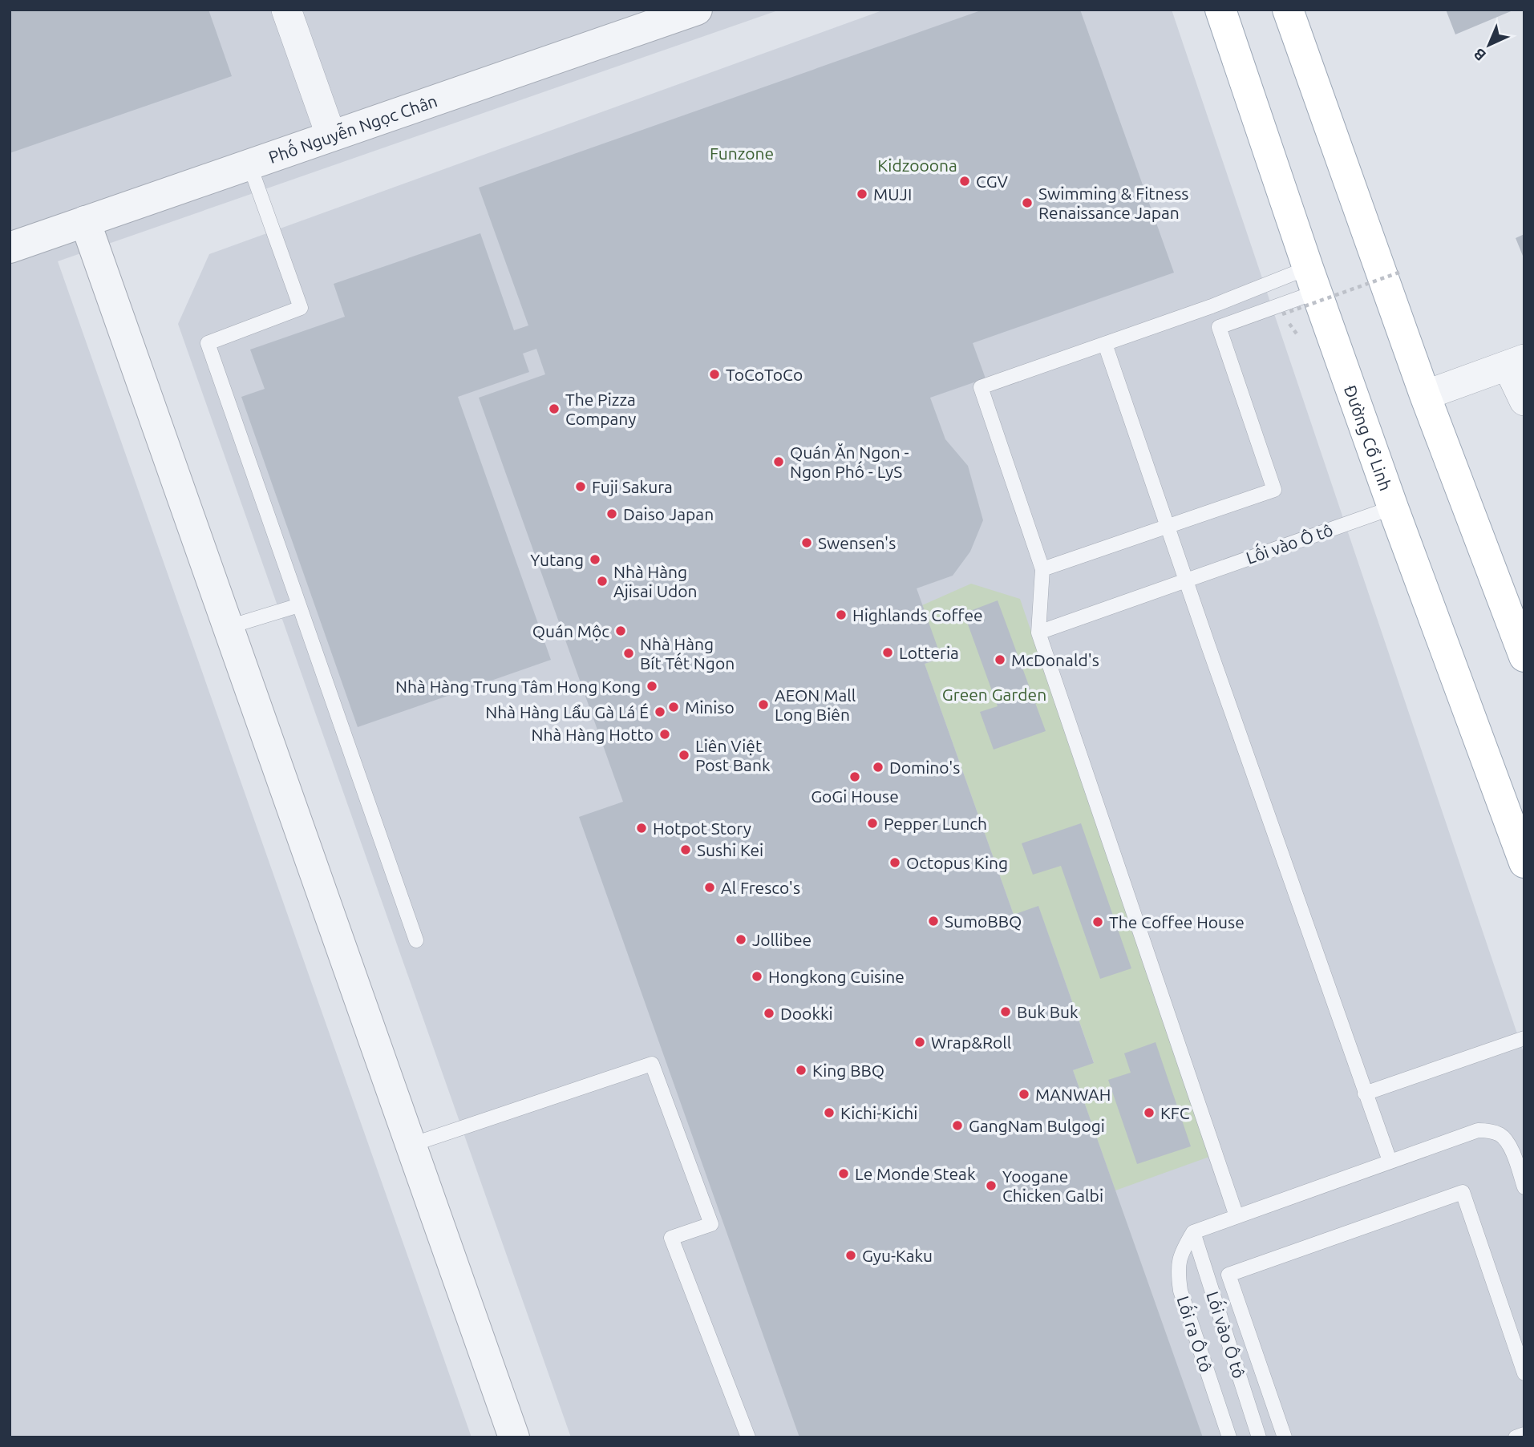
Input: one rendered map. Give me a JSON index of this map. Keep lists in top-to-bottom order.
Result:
{
  "streets": {
    "main road": ["Đường Cổ Linh"],
    "street": ["Phố Nguyễn Ngọc Chân"],
    "lane": ["Lối vào Ô tô", "Lối ra Ô tô"]
  },
  "crossings": [
    ["Đường Cổ Linh", "Lối vào Ô tô"],
    ["Lối vào Ô tô", "Lối ra Ô tô"]
  ],
  "parks": ["Funzone", "Kidzooona", "Green Garden"],
  "places": [
    "CGV",
    "MUJI",
    "Swimming & Fitness Renaissance Japan",
    "ToCoToCo",
    "The Pizza Company",
    "Quán Ăn Ngon - Ngon Phố - LyS",
    "Fuji Sakura",
    "Daiso Japan",
    "Swensen's",
    "Yutang",
    "Nhà Hàng Ajisai Udon",
    "Highlands Coffee",
    "Quán Mộc",
    "Lotteria",
    "Nhà Hàng Bít Tết Ngon",
    "McDonald's",
    "Nhà Hàng Trung Tâm Hong Kong",
    "AEON Mall Long Biên",
    "Miniso",
    "Nhà Hàng Lẩu Gà Lá É",
    "Nhà Hàng Hotto",
    "Liên Việt Post Bank",
    "Domino's",
    "GoGi House",
    "Pepper Lunch",
    "Hotpot Story",
    "Sushi Kei",
    "Octopus King",
    "Al Fresco's",
    "SumoBBQ",
    "The Coffee House",
    "Jollibee",
    "Hongkong Cuisine",
    "Buk Buk",
    "Dookki",
    "Wrap&Roll",
    "King BBQ",
    "MANWAH",
    "Kichi-Kichi",
    "KFC",
    "GangNam Bulgogi",
    "Le Monde Steak",
    "Yoogane Chicken Galbi",
    "Gyu-Kaku"
  ],
  "north": "bottom left"
}
